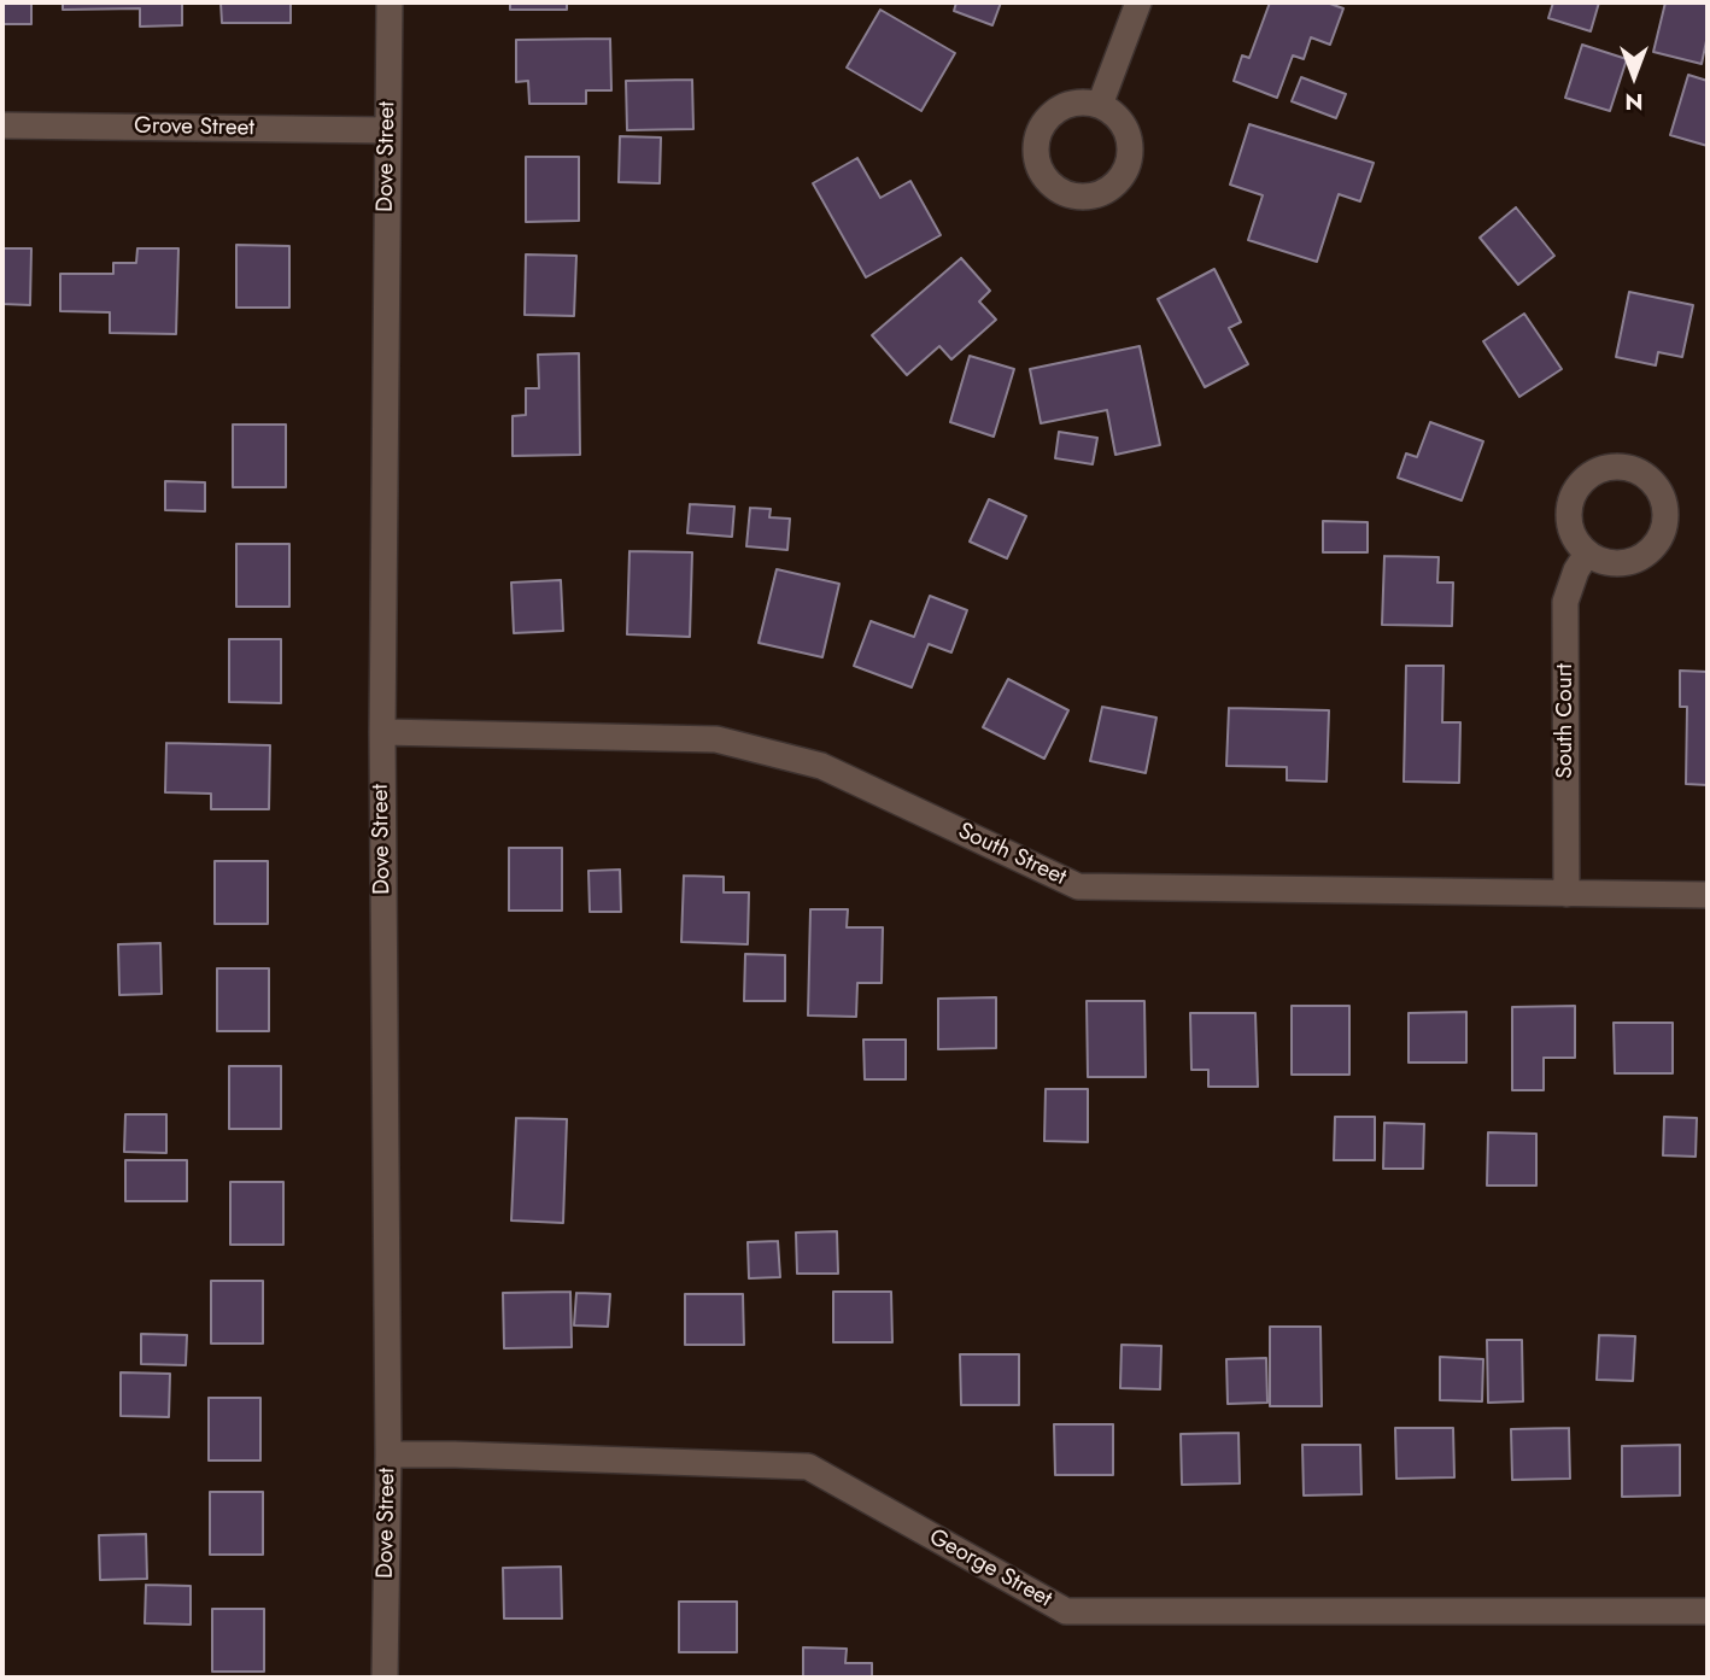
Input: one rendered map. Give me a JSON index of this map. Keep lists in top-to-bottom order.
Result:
{
  "streets": {
    "street": [
      "Grove Street",
      "Dove Street",
      "South Court",
      "South Street",
      "George Street"
    ]
  },
  "crossings": [
    ["Grove Street", "Dove Street"],
    ["Dove Street", "South Street"],
    ["Dove Street", "George Street"],
    ["South Court", "South Street"]
  ],
  "north": "bottom"
}
